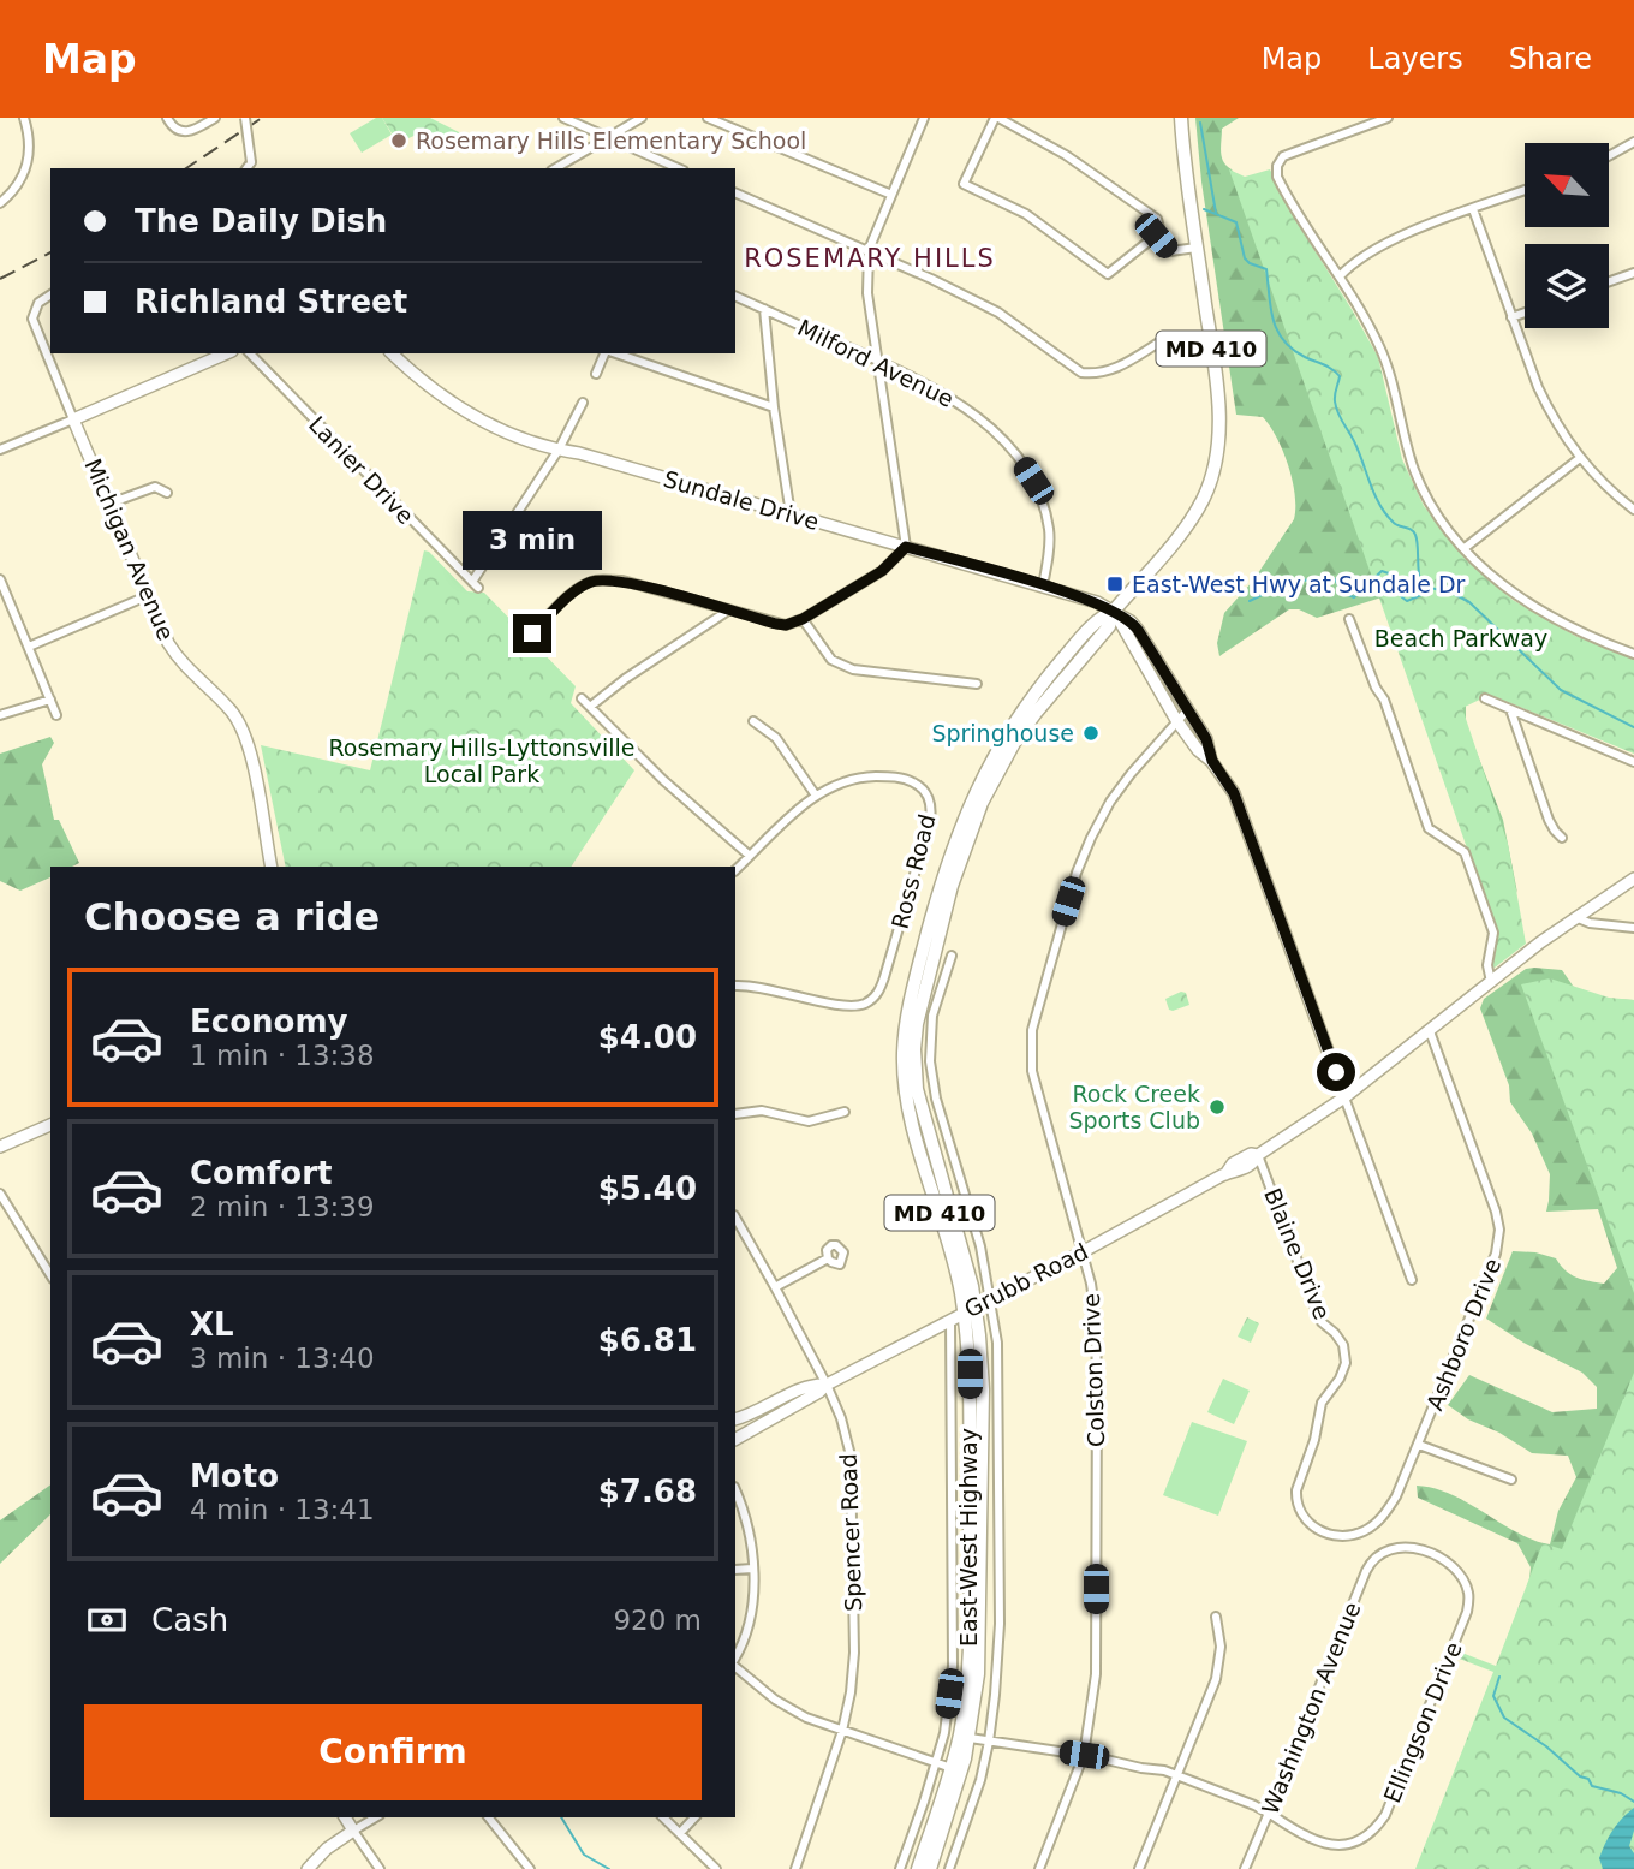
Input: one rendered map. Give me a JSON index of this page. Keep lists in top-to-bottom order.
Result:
{
  "streets": {
    "main road": ["MD 410", "East-West Highway"],
    "street": [
      "Milford Avenue",
      "Lanier Drive",
      "Sundale Drive",
      "Michigan Avenue",
      "Ross Road",
      "Blaine Drive",
      "Grubb Road",
      "Ashboro Drive",
      "Colston Drive",
      "Spencer Road",
      "Washington Avenue",
      "Ellingson Drive"
    ]
  },
  "crossings": [
    ["Milford Avenue", "Sundale Drive"],
    ["Lanier Drive", "Sundale Drive"],
    ["Sundale Drive", "East-West Highway"],
    ["Blaine Drive", "Grubb Road"],
    ["Blaine Drive", "Ashboro Drive"],
    ["Grubb Road", "Ashboro Drive"],
    ["Grubb Road", "Colston Drive"],
    ["Grubb Road", "Spencer Road"],
    ["Grubb Road", "East-West Highway"],
    ["Colston Drive", "Ellingson Drive"],
    ["East-West Highway", "Ellingson Drive"],
    ["Washington Avenue", "Ellingson Drive"]
  ],
  "districts": ["ROSEMARY HILLS"],
  "parks": ["Beach Parkway", "Rosemary Hills-Lyttonsville Local Park"],
  "places": {
    "other": ["Rosemary Hills Elementary School", "Springhouse", "Rock Creek Sports Club"],
    "transit": ["East-West Hwy at Sundale Dr"]
  },
  "north": "top left",
  "page": {
    "header": "Map",
    "nav": ["Map", "Layers", "Share"],
    "banner": ["The Daily Dish", "Richland Street"],
    "bubble": "3 min",
    "heading": "Choose a ride",
    "list": [
      {
        "name": "Economy",
        "note": "1 min · 13:38",
        "value": "$4.00"
      },
      {
        "name": "Comfort",
        "note": "2 min · 13:39",
        "value": "$5.40"
      },
      {
        "name": "XL",
        "note": "3 min · 13:40",
        "value": "$6.81"
      },
      {
        "name": "Moto",
        "note": "4 min · 13:41",
        "value": "$7.68"
      }
    ],
    "pay": ["Cash", "920 m"],
    "buttons": "Confirm"
  }
}
